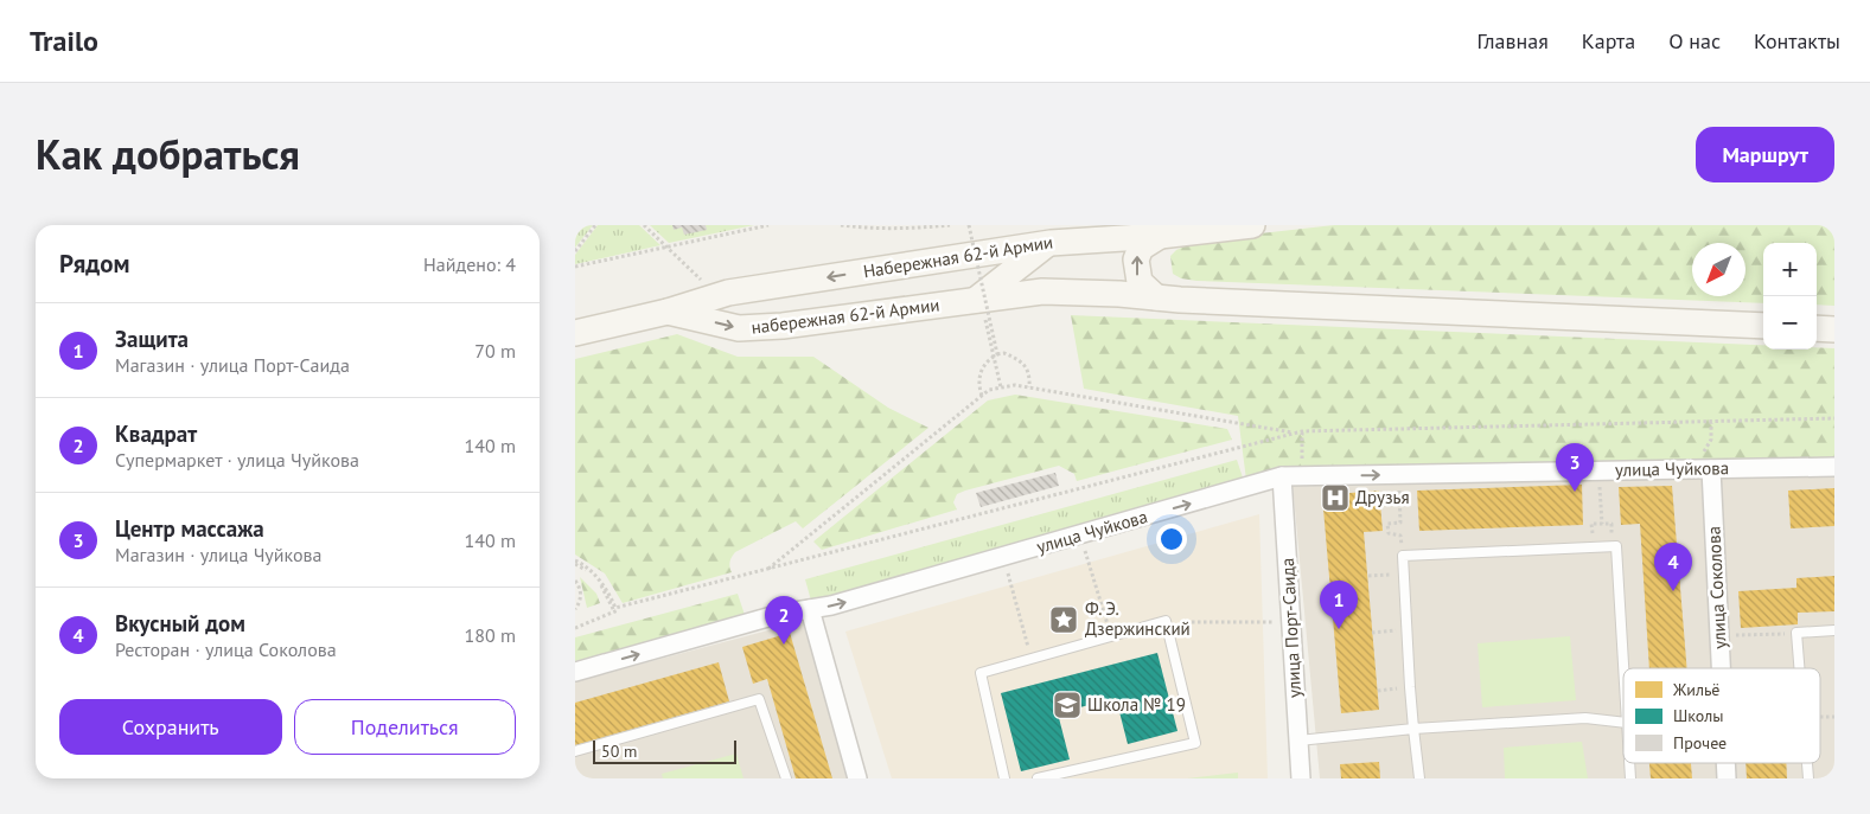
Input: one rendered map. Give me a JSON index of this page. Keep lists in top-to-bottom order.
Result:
{
  "streets": {
    "main road": ["Набережная 62-й Армии", "набережная 62-й Армии"],
    "street": ["улица Чуйкова", "улица Соколова", "улица Порт-Саида"]
  },
  "crossings": [
    ["Набережная 62-й Армии", "набережная 62-й Армии"],
    ["улица Чуйкова", "улица Соколова"],
    ["улица Чуйкова", "улица Порт-Саида"]
  ],
  "one_way": ["улица Чуйкова"],
  "places": {
    "hospital": ["Друзья"],
    "place": ["Ф. Э. Дзержинский"],
    "school or university": ["Школа № 19"]
  },
  "legend": ["Жильё", "Школы", "Прочее"],
  "scale_bar": "50 m",
  "north": "bottom left",
  "page": {
    "header": "Trailo",
    "nav": [
      "Главная",
      "Карта",
      "О нас",
      "Контакты"
    ],
    "title": "Как добраться",
    "buttons": [
      "Маршрут",
      ["Сохранить", "Поделиться"]
    ],
    "heading": ["Рядом", "Найдено: 4"],
    "map_buttons": ["+", "−"],
    "list": [
      {
        "mark": "1",
        "name": "Защита",
        "note": "Магазин · улица Порт-Саида",
        "value": "70 m"
      },
      {
        "mark": "2",
        "name": "Квадрат",
        "note": "Супермаркет · улица Чуйкова",
        "value": "140 m"
      },
      {
        "mark": "3",
        "name": "Центр массажа",
        "note": "Магазин · улица Чуйкова",
        "value": "140 m"
      },
      {
        "mark": "4",
        "name": "Вкусный дом",
        "note": "Ресторан · улица Соколова",
        "value": "180 m"
      }
    ],
    "pins": [
      "3",
      "4",
      "1",
      "2"
    ],
    "scale": "50 m"
  }
}
